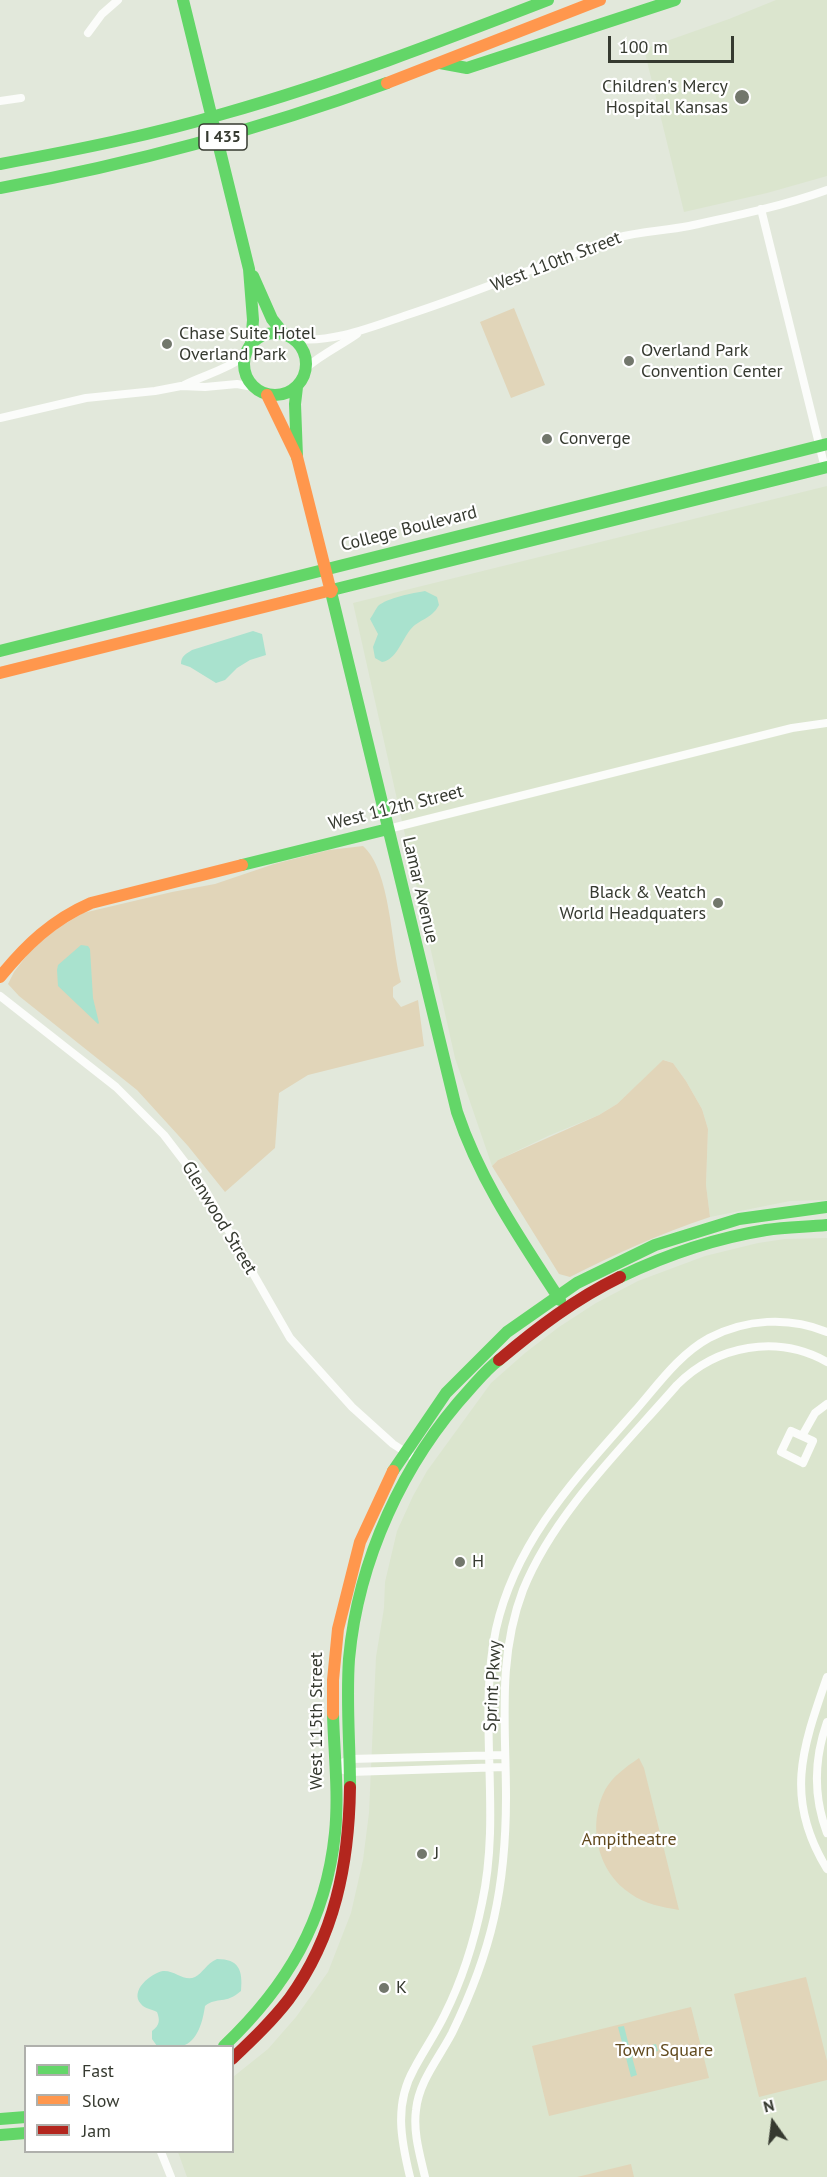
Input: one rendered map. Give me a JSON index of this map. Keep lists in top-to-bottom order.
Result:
{
  "streets": {
    "main road": [
      "I 435",
      "College Boulevard",
      "West 112th Street",
      "Lamar Avenue",
      "West 115th Street"
    ],
    "street": ["West 110th Street", "Glenwood Street", "Sprint Pkwy"]
  },
  "crossings": [
    ["West 110th Street", "Lamar Avenue"],
    ["College Boulevard", "Lamar Avenue"],
    ["West 112th Street", "Lamar Avenue"],
    ["Lamar Avenue", "West 115th Street"],
    ["Glenwood Street", "West 115th Street"]
  ],
  "parks": ["Ampitheatre", "Town Square"],
  "places": [
    "Children's Mercy Hospital Kansas",
    "Chase Suite Hotel Overland Park",
    "Overland Park Convention Center",
    "Converge",
    "Black & Veatch World Headquaters",
    "H",
    "J",
    "K"
  ],
  "legend": ["Fast", "Slow", "Jam"],
  "scale_bar": "100 m",
  "north": "top"
}
